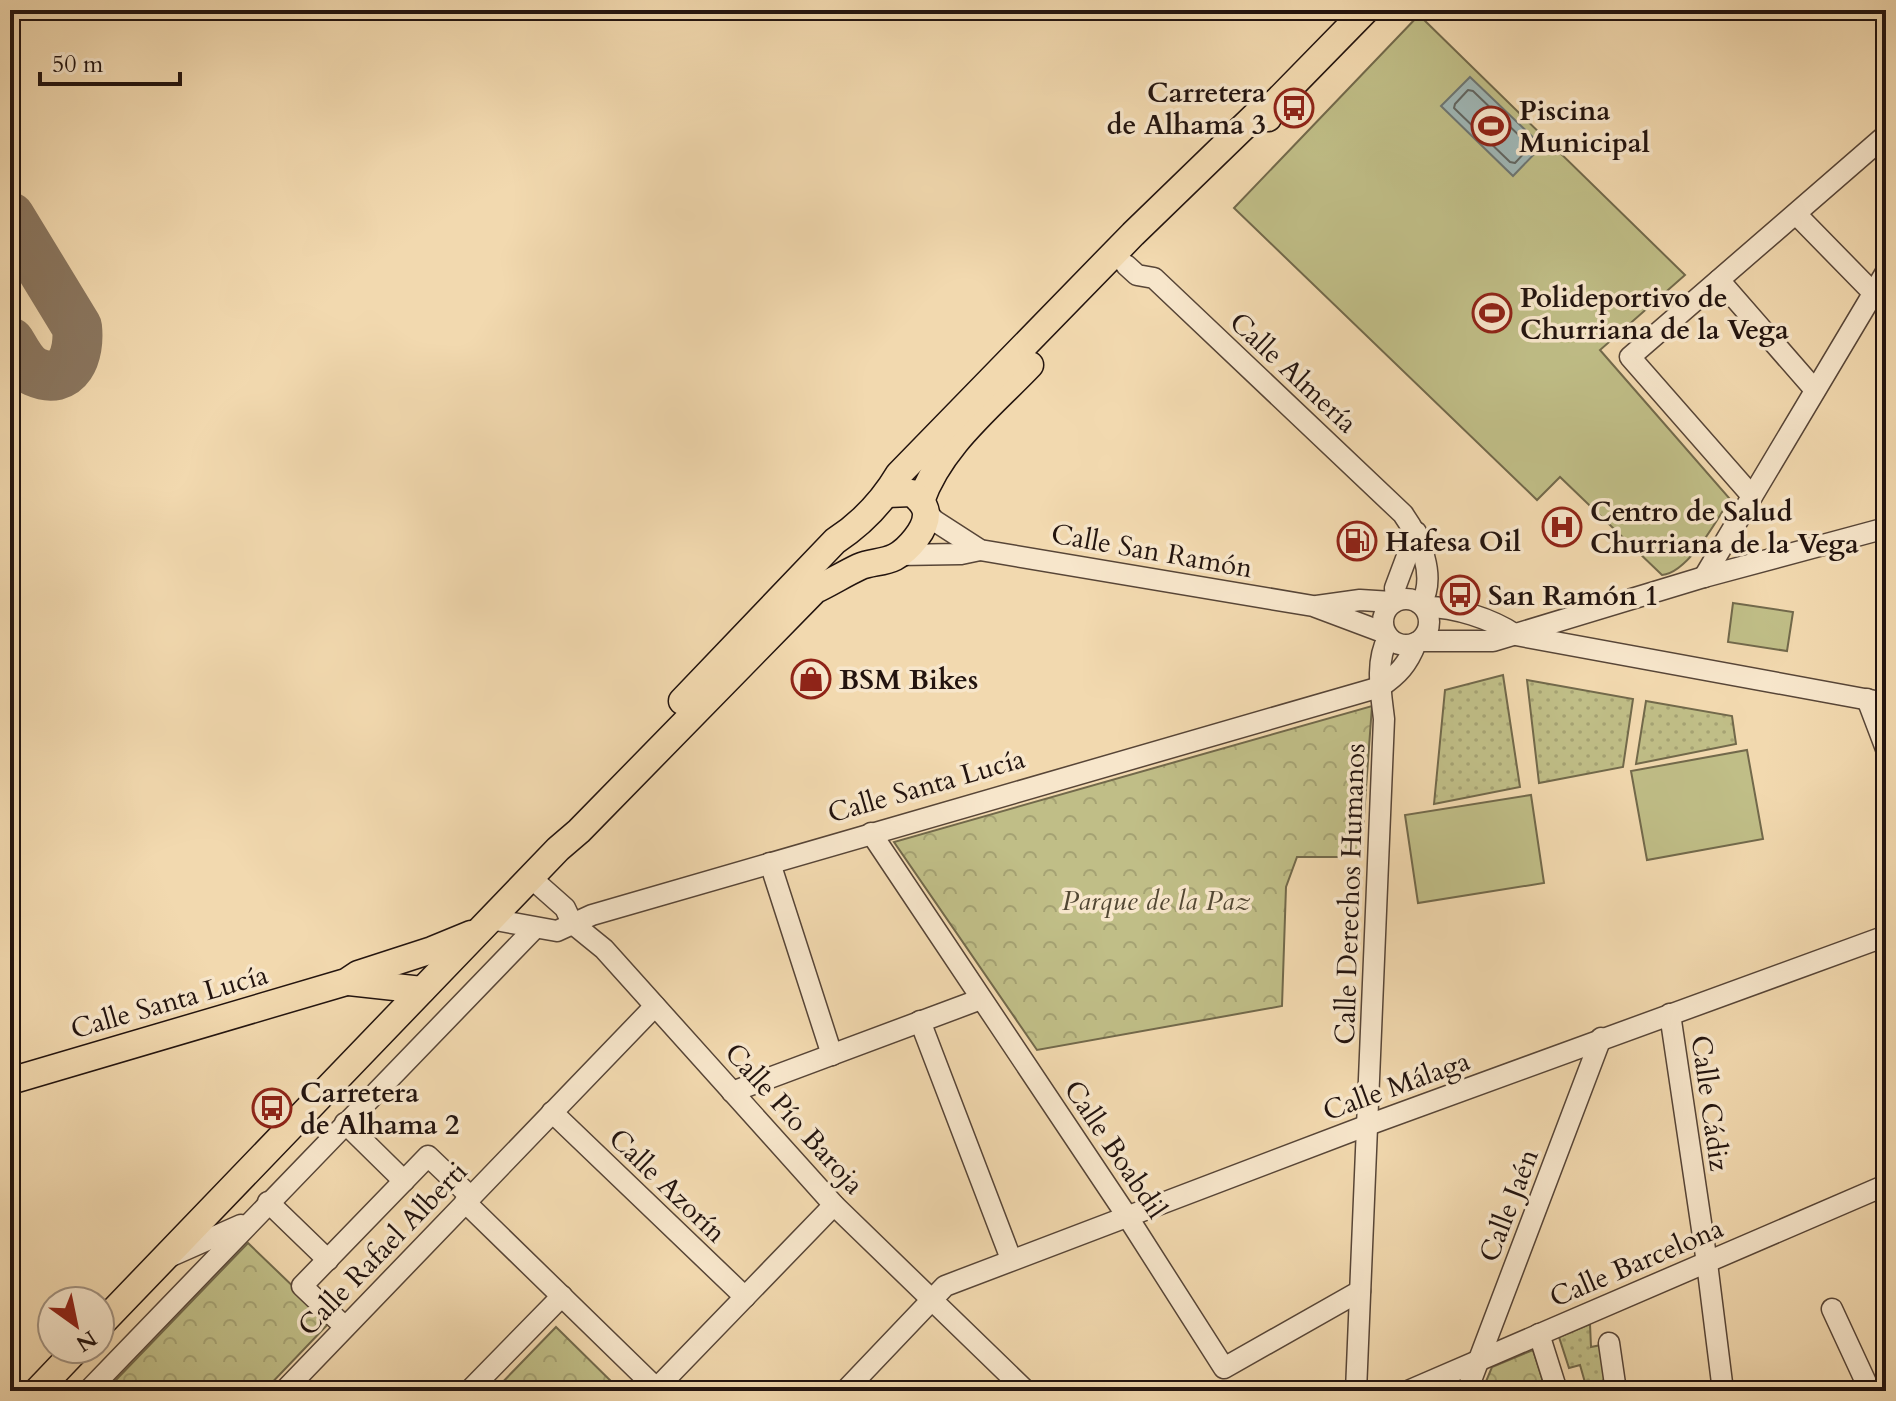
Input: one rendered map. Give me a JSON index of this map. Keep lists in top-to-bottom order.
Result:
{
  "streets": {
    "main road": ["Calle Santa Lucía"],
    "street": [
      "Calle Almería",
      "Calle San Ramón",
      "Calle Derechos Humanos",
      "Calle Málaga",
      "Calle Cádiz",
      "Calle Pío Baroja",
      "Calle Boabdil",
      "Calle Azorín",
      "Calle Jaén",
      "Calle Rafael Alberti",
      "Calle Barcelona"
    ]
  },
  "crossings": [
    ["Calle Almería", "Calle San Ramón"],
    ["Calle Almería", "Calle Derechos Humanos"],
    ["Calle San Ramón", "Calle Derechos Humanos"],
    ["Calle Santa Lucía", "Calle Derechos Humanos"],
    ["Calle Santa Lucía", "Calle Pío Baroja"],
    ["Calle Santa Lucía", "Calle Boabdil"],
    ["Calle Derechos Humanos", "Calle Málaga"],
    ["Calle Derechos Humanos", "Calle Boabdil"],
    ["Calle Málaga", "Calle Cádiz"],
    ["Calle Málaga", "Calle Pío Baroja"],
    ["Calle Málaga", "Calle Boabdil"],
    ["Calle Málaga", "Calle Jaén"],
    ["Calle Cádiz", "Calle Barcelona"],
    ["Calle Pío Baroja", "Calle Rafael Alberti"],
    ["Calle Azorín", "Calle Rafael Alberti"],
    ["Calle Jaén", "Calle Barcelona"]
  ],
  "parks": ["Parque de la Paz"],
  "places": {
    "bus stop": ["Carretera de Alhama 3", "San Ramón 1", "Carretera de Alhama 2"],
    "sports": ["Piscina Municipal", "Polideportivo de Churriana de la Vega"],
    "hospital": ["Centro de Salud Churriana de la Vega"],
    "fuel station": ["Hafesa Oil"],
    "shop": ["BSM Bikes"]
  },
  "scale_bar": "50 m",
  "north": "bottom right"
}
